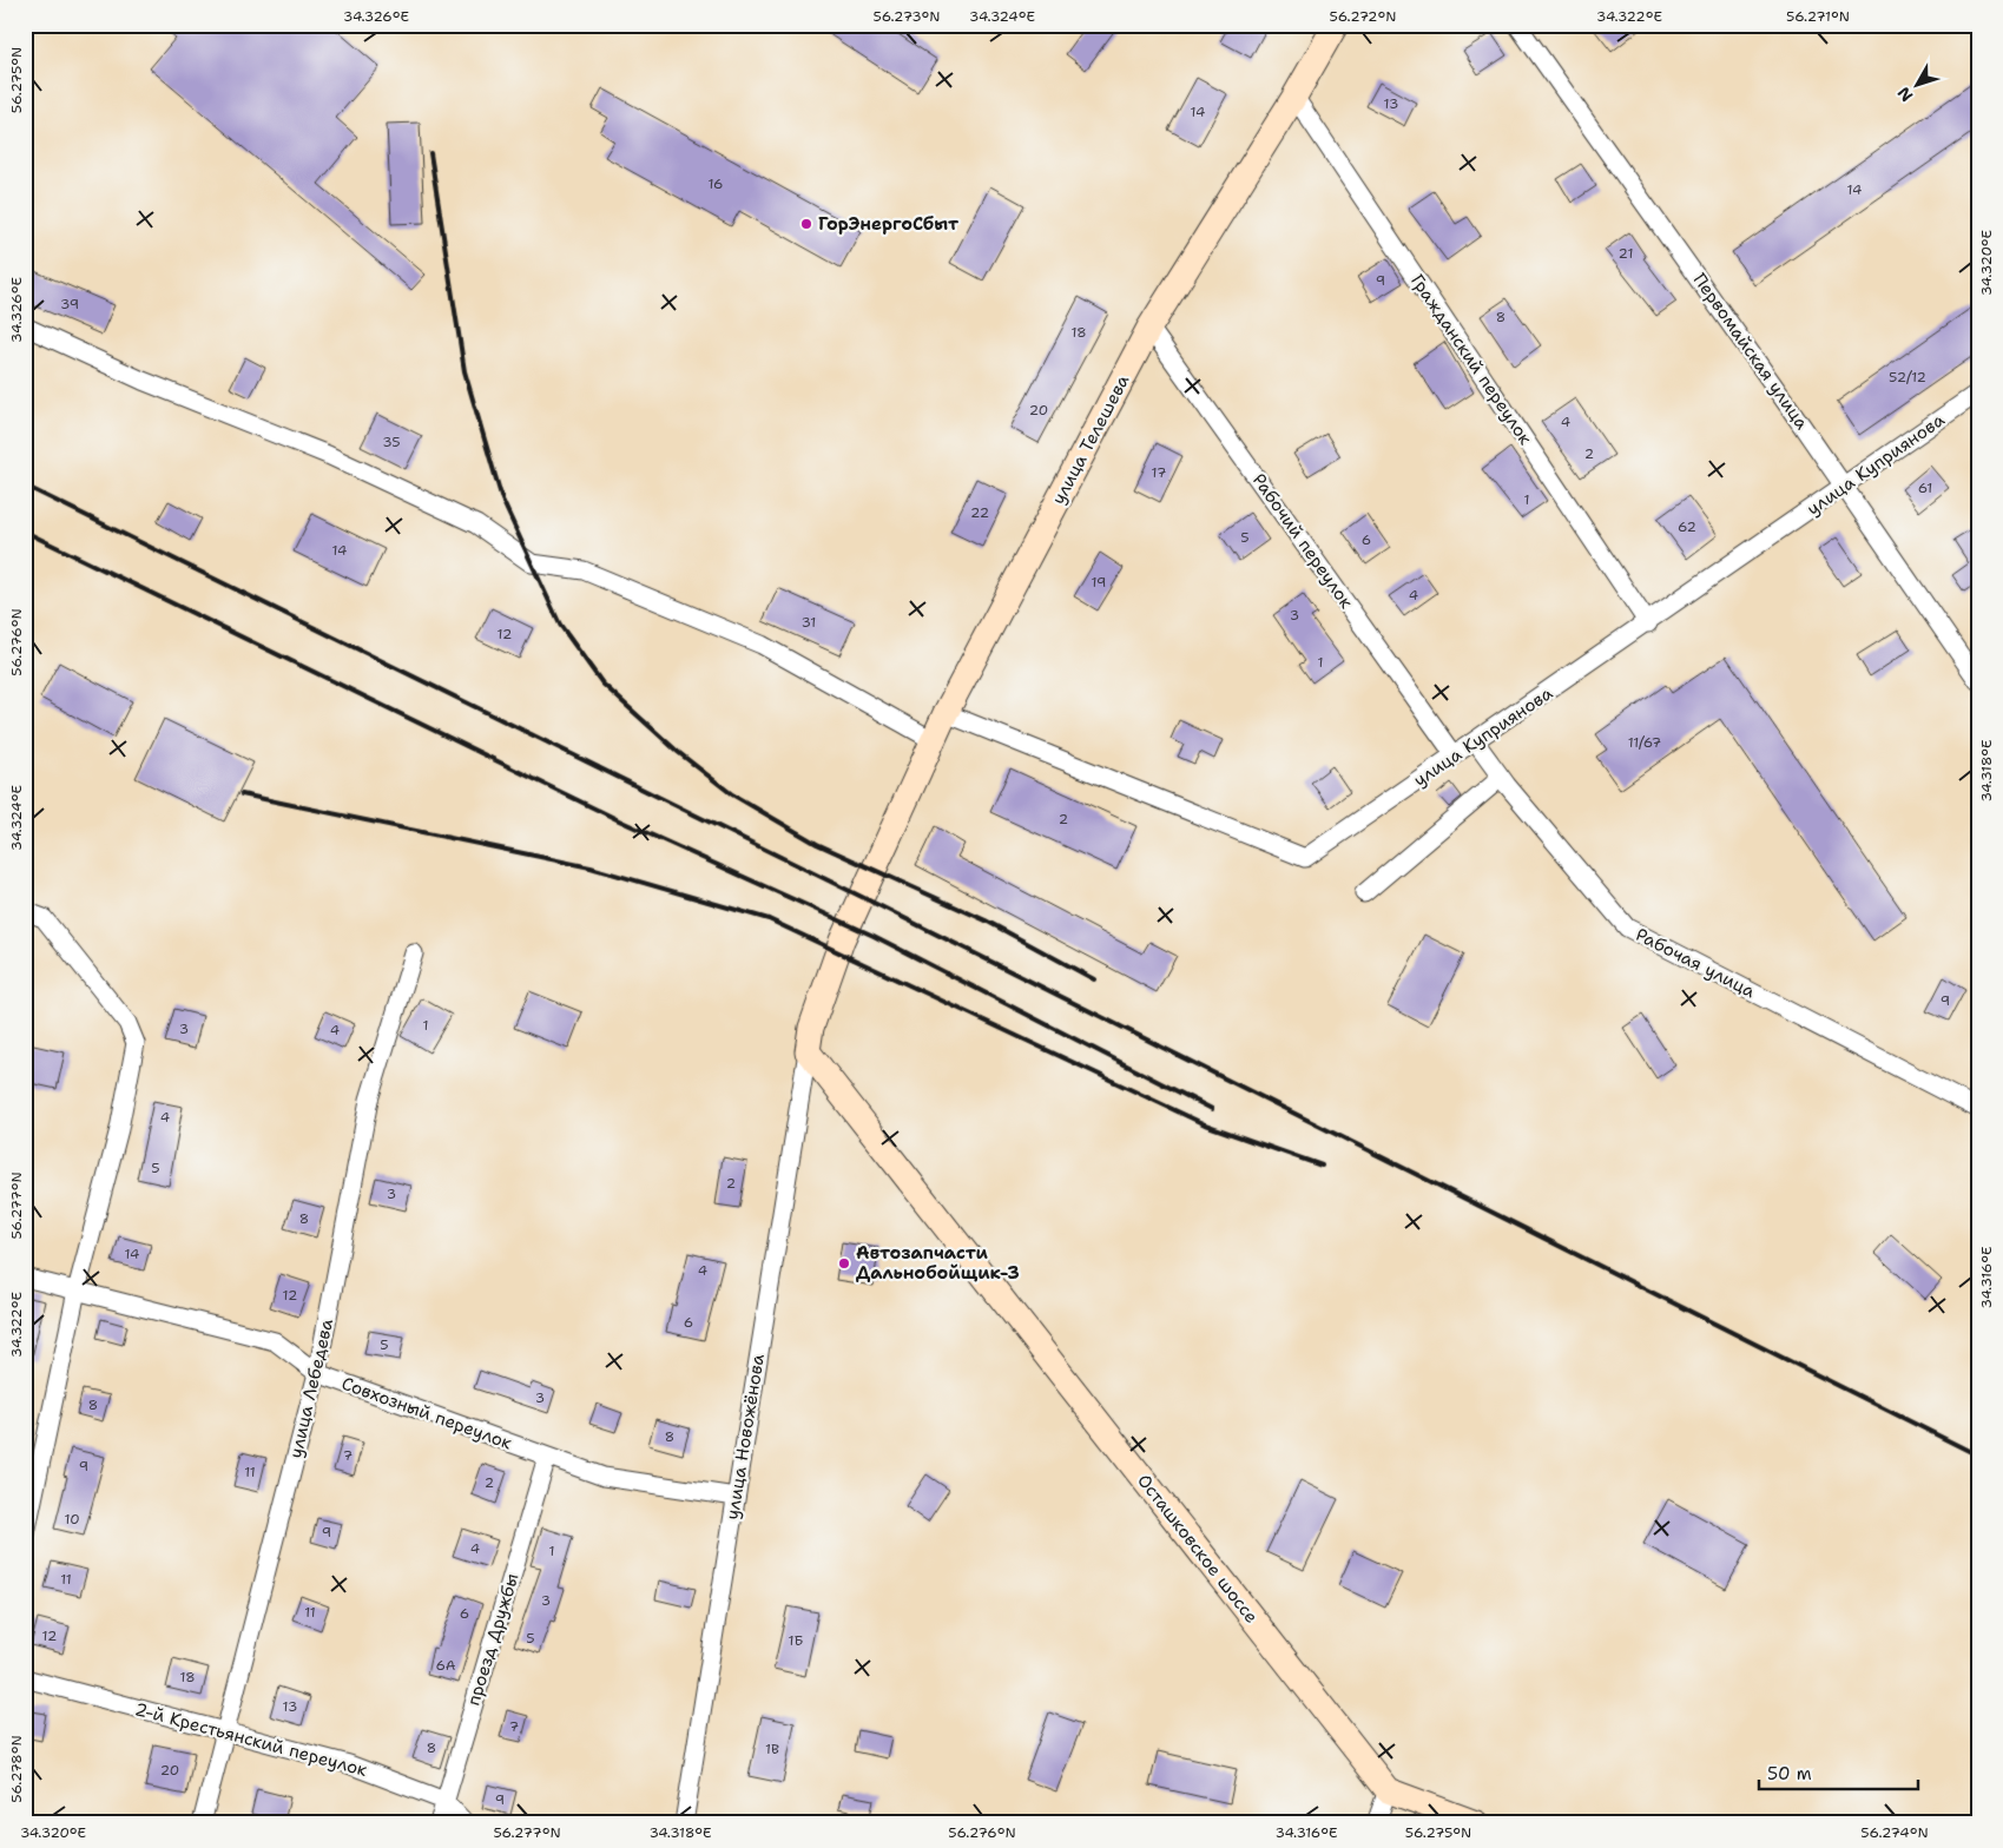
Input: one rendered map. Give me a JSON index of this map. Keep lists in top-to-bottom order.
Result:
{
  "streets": {
    "street": [
      "Первомайская улица",
      "Гражданский переулок",
      "улица Телешева",
      "улица Куприянова",
      "Рабочий переулок",
      "Рабочая улица",
      "улица Лебедева",
      "Совхозный переулок",
      "улица Новожёнова",
      "Осташковское шоссе",
      "проезд Дружбы",
      "2-й Крестьянский переулок"
    ]
  },
  "crossings": [
    ["Первомайская улица", "улица Куприянова"],
    ["Гражданский переулок", "улица Телешева"],
    ["Гражданский переулок", "улица Куприянова"],
    ["улица Телешева", "улица Куприянова"],
    ["улица Телешева", "Рабочий переулок"],
    ["улица Телешева", "улица Новожёнова"],
    ["улица Телешева", "Осташковское шоссе"],
    ["улица Куприянова", "Рабочий переулок"],
    ["улица Куприянова", "Рабочая улица"],
    ["улица Лебедева", "Совхозный переулок"],
    ["улица Лебедева", "2-й Крестьянский переулок"],
    ["Совхозный переулок", "улица Новожёнова"],
    ["Совхозный переулок", "проезд Дружбы"],
    ["улица Новожёнова", "Осташковское шоссе"],
    ["проезд Дружбы", "2-й Крестьянский переулок"]
  ],
  "places": ["ГорЭнергоСбыт", "Автозапчасти Дальнобойщик-3"],
  "house_numbers": [
    "13",
    "14",
    "16",
    "14",
    "21",
    "9",
    "39",
    "8",
    "18",
    "52/12",
    "20",
    "4",
    "35",
    "2",
    "17",
    "61",
    "1",
    "22",
    "62",
    "5",
    "6",
    "14",
    "19",
    "4",
    "3",
    "31",
    "12",
    "1",
    "11/67",
    "2",
    "9",
    "1",
    "3",
    "4",
    "4",
    "5",
    "2",
    "3",
    "8",
    "14",
    "4",
    "12",
    "6",
    "5",
    "3",
    "8",
    "8",
    "7",
    "9",
    "11",
    "2",
    "10",
    "9",
    "4",
    "1",
    "11",
    "3",
    "11",
    "6",
    "12",
    "5",
    "1Б",
    "6А",
    "18",
    "13",
    "7",
    "8",
    "1В",
    "20",
    "9"
  ],
  "scale_bar": "50 m",
  "north": "bottom left",
  "coordinates": [
    "34.326°E",
    "56.273°N",
    "34.324°E",
    "56.272°N",
    "34.322°E",
    "56.271°N",
    "56.275°N",
    "34.320°E",
    "56.276°N",
    "34.318°E",
    "56.277°N",
    "34.316°E",
    "56.278°N",
    "56.274°N"
  ]
}
